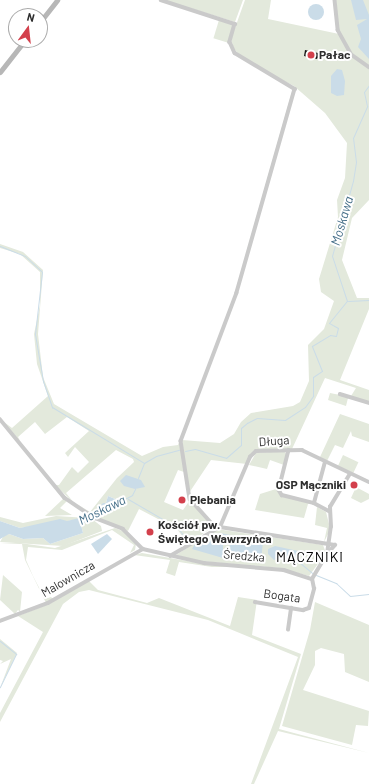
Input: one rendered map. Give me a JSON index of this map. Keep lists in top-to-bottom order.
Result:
{
  "streets": {
    "street": [
      "Długa",
      "Średzka",
      "Malownicza",
      "Bogata"
    ]
  },
  "crossings": [
    ["Średzka", "Malownicza"],
    ["Średzka", "Bogata"]
  ],
  "districts": ["MĄCZNIKI"],
  "water": ["Moskawa"],
  "places": [
    "Pałac",
    "OSP Mączniki",
    "Plebania",
    "Kościół pw. Świętego Wawrzyńca"
  ],
  "north": "top"
}
